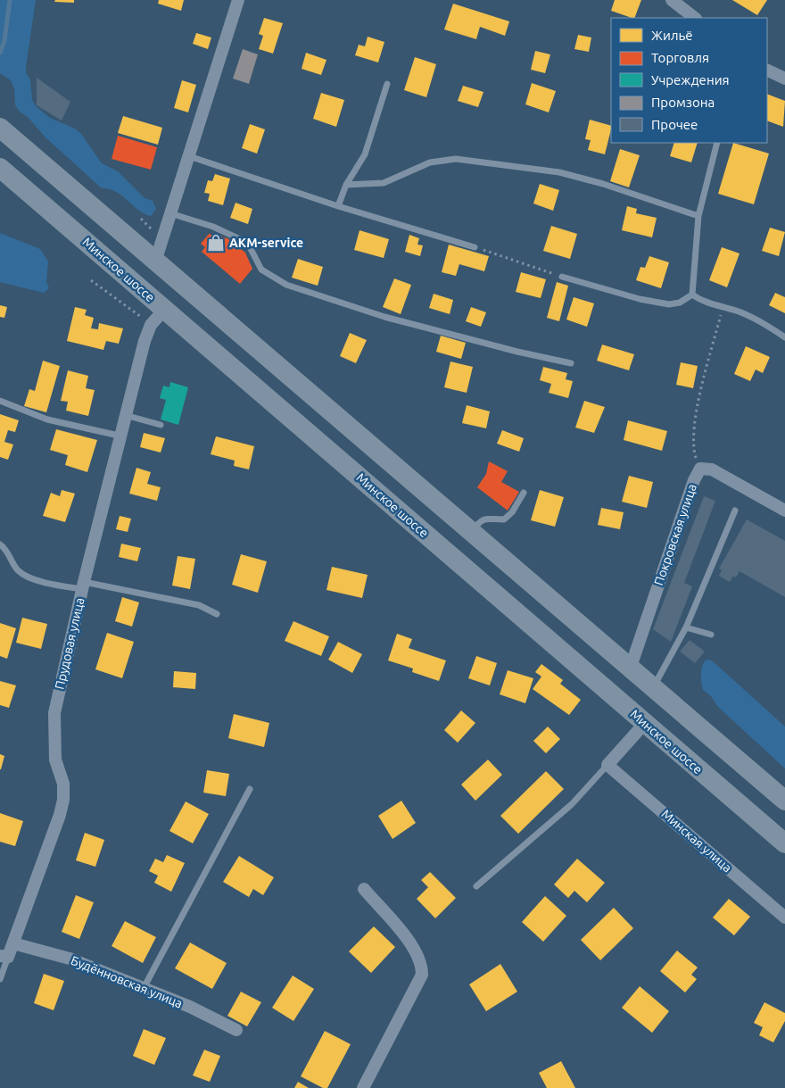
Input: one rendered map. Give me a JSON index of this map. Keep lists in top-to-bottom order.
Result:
{
  "streets": {
    "highway": ["Минское шоссе"],
    "street": [
      "Покровская улица",
      "Прудовая улица",
      "Минская улица",
      "Будённовская улица"
    ]
  },
  "crossings": [
    ["Минское шоссе", "Прудовая улица"],
    ["Прудовая улица", "Будённовская улица"]
  ],
  "places": {
    "shop": ["AKM-service"]
  },
  "legend": [
    "Жильё",
    "Торговля",
    "Учреждения",
    "Промзона",
    "Прочее"
  ]
}
